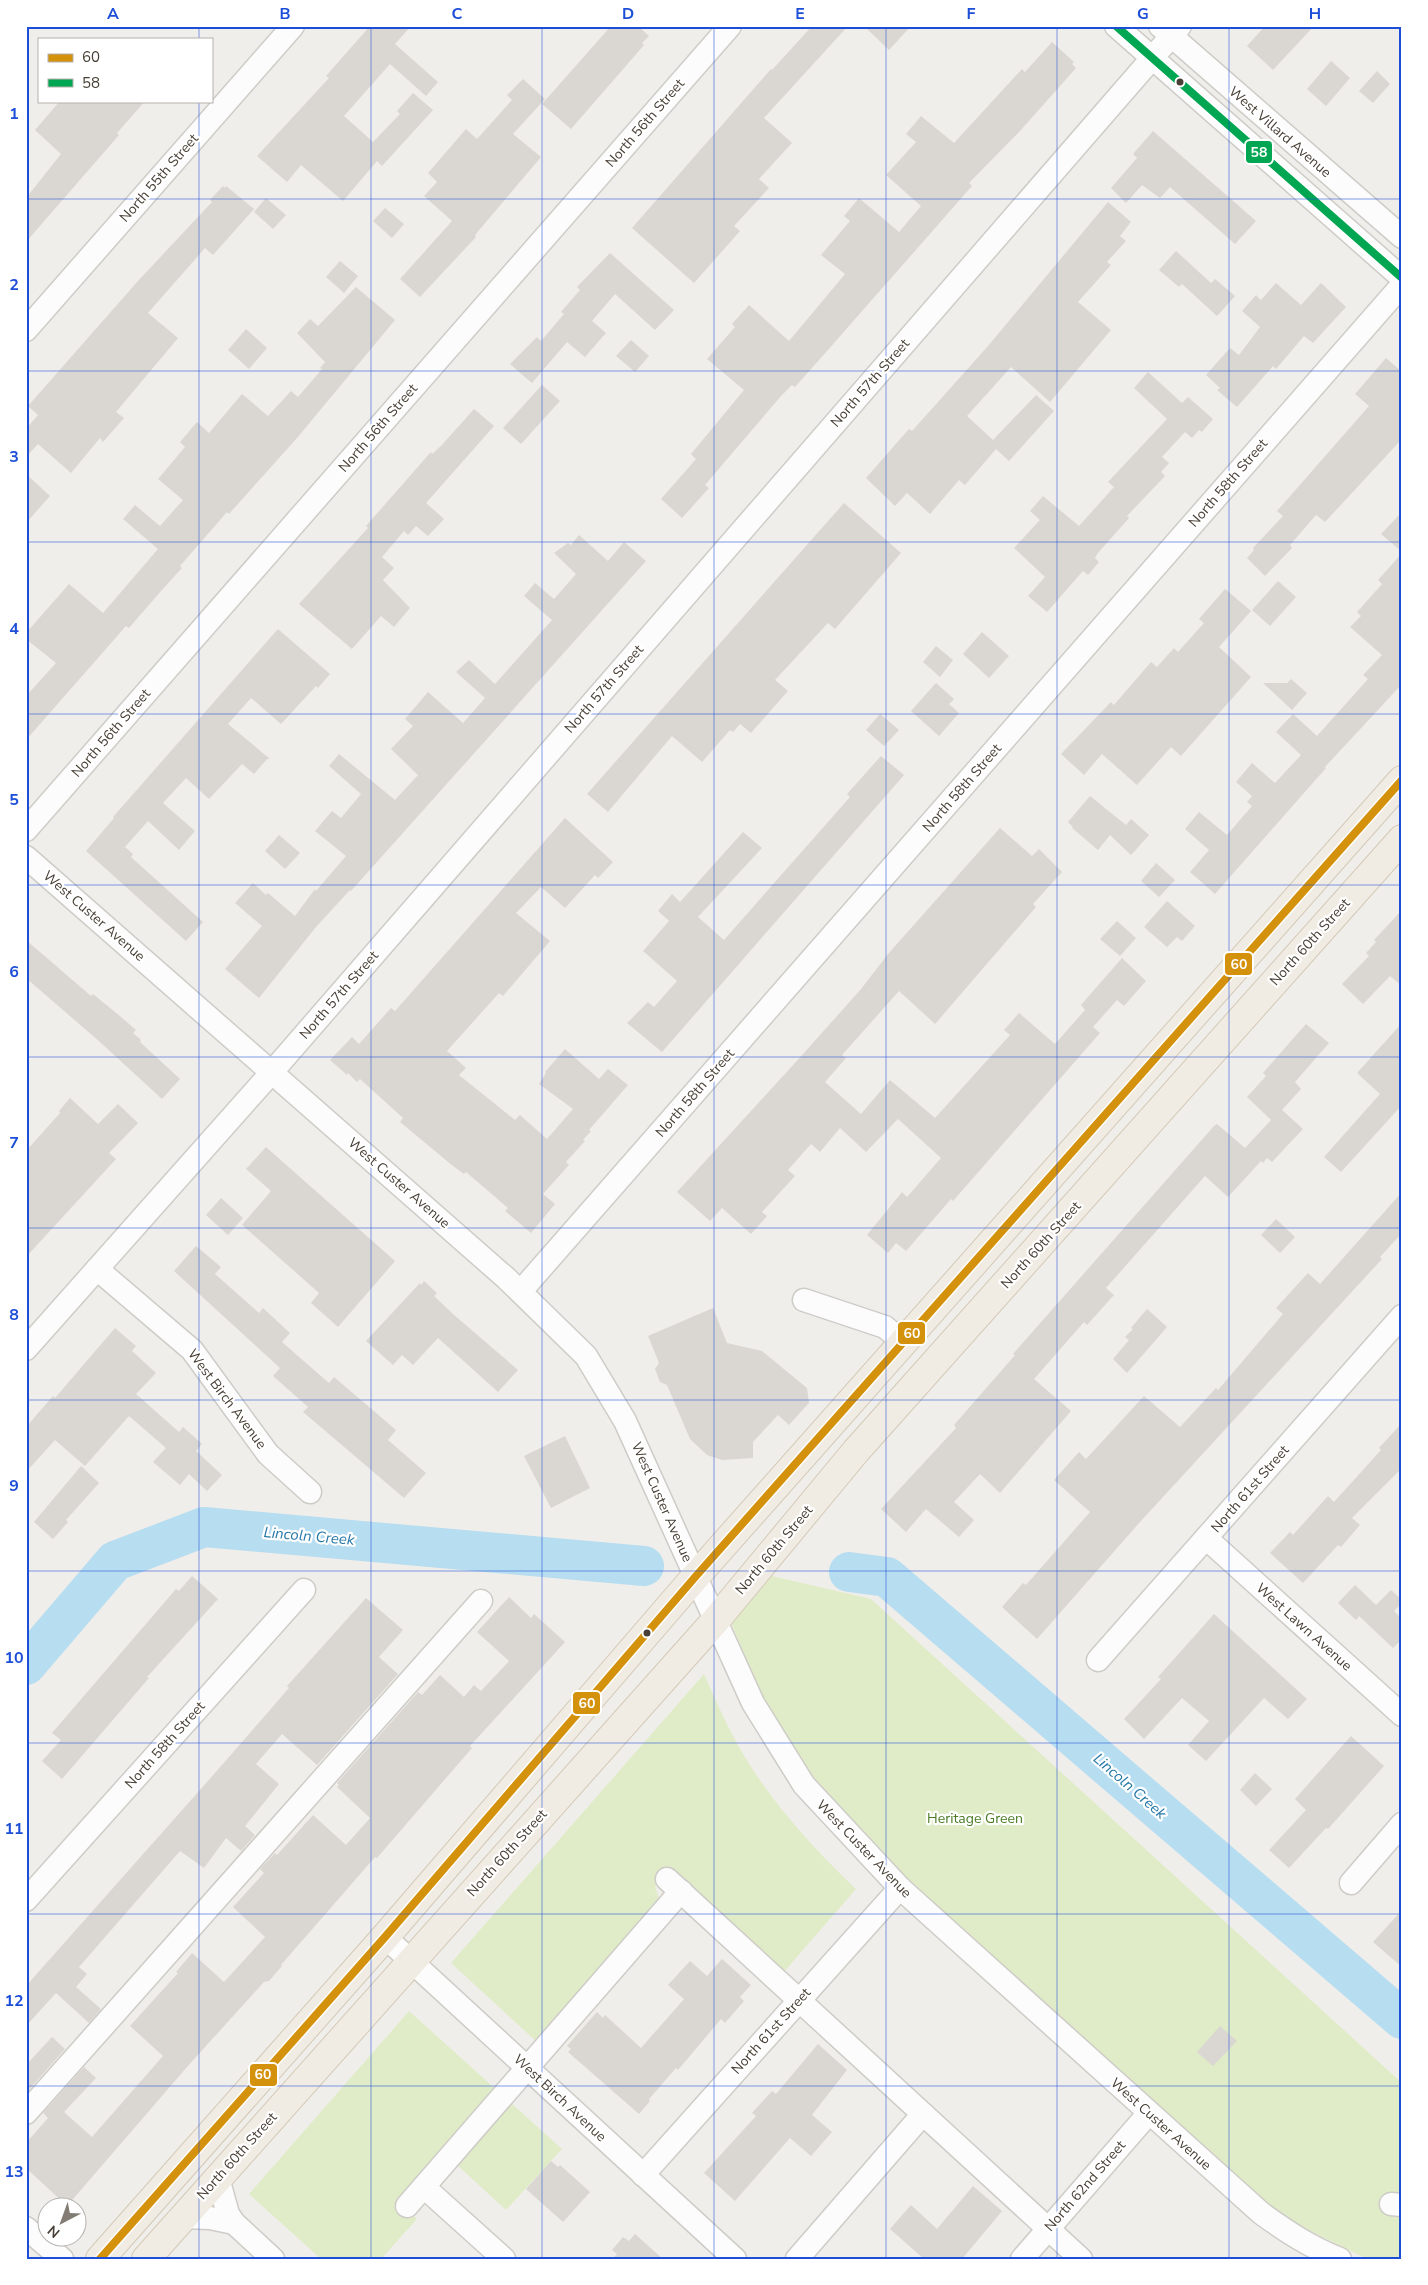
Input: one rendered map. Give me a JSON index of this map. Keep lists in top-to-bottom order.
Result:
{
  "streets": {
    "main road": ["North 60th Street"],
    "street": [
      "North 56th Street",
      "West Villard Avenue",
      "North 55th Street",
      "North 57th Street",
      "North 58th Street",
      "West Custer Avenue",
      "West Birch Avenue",
      "North 61st Street",
      "West Lawn Avenue",
      "North 62nd Street"
    ]
  },
  "crossings": [
    ["West Villard Avenue", "North 57th Street"],
    ["North 57th Street", "West Custer Avenue"],
    ["North 57th Street", "West Birch Avenue"],
    ["North 58th Street", "West Custer Avenue"],
    ["West Custer Avenue", "North 60th Street"],
    ["West Custer Avenue", "North 61st Street"],
    ["West Custer Avenue", "North 62nd Street"],
    ["North 60th Street", "West Birch Avenue"],
    ["West Birch Avenue", "North 61st Street"],
    ["North 61st Street", "West Lawn Avenue"]
  ],
  "water": ["Lincoln Creek"],
  "parks": ["Heritage Green"],
  "lines": ["transit line 58", "transit line 60"],
  "legend": ["60", "58"],
  "north": "bottom left",
  "grid": {
    "columns": [
      "A",
      "B",
      "C",
      "D",
      "E",
      "F",
      "G",
      "H"
    ],
    "rows": [
      "1",
      "2",
      "3",
      "4",
      "5",
      "6",
      "7",
      "8",
      "9",
      "10",
      "11",
      "12",
      "13"
    ]
  }
}
